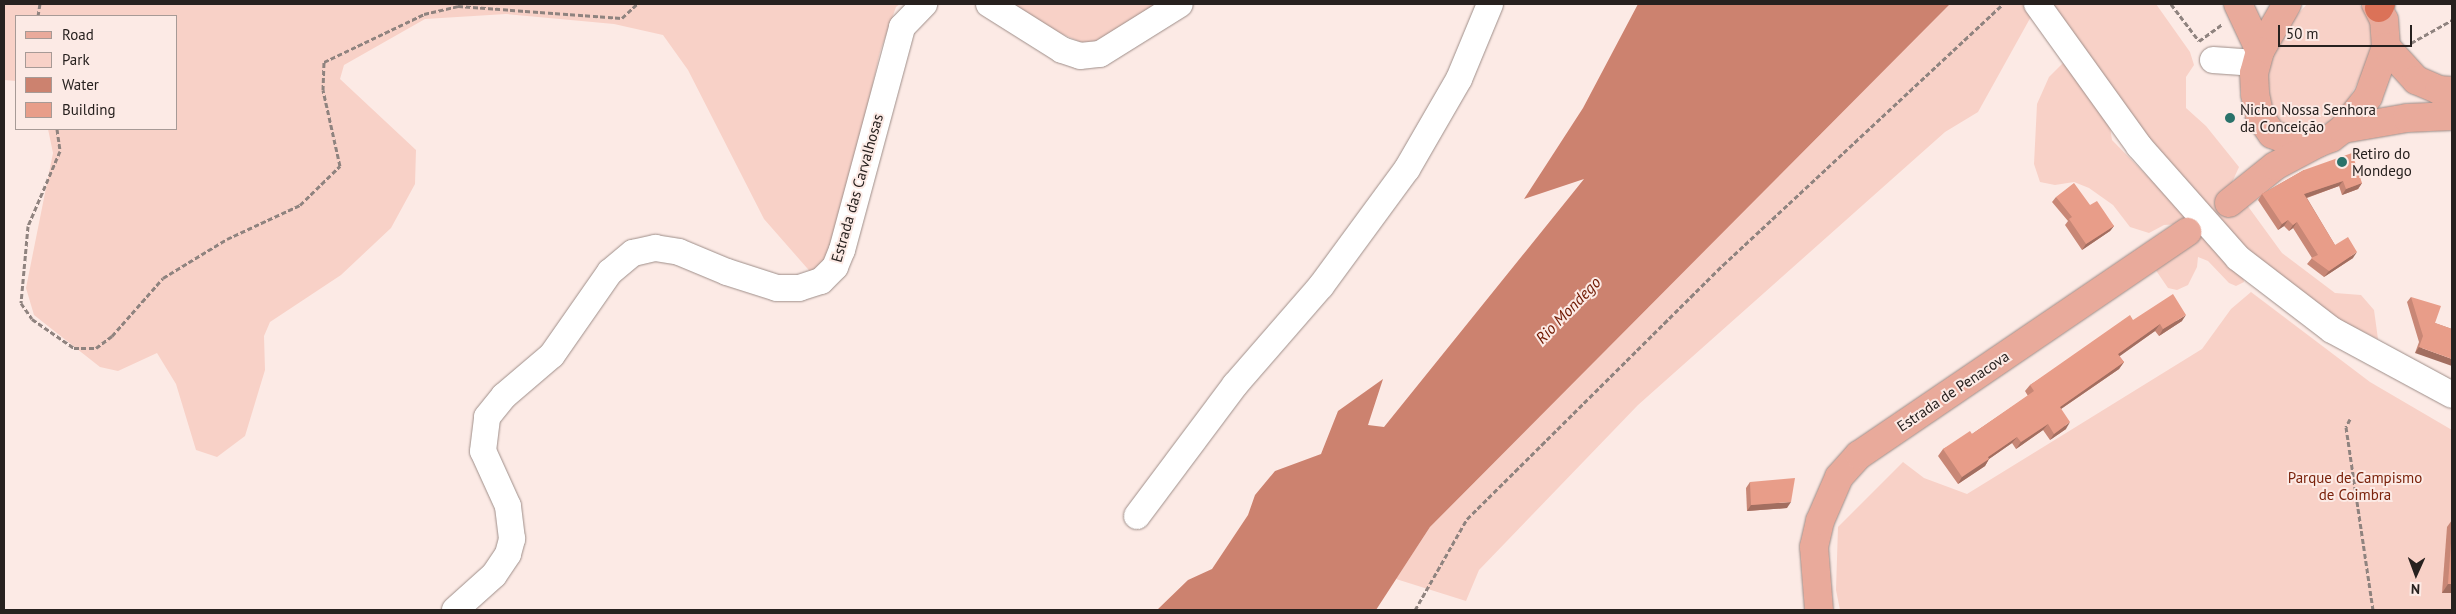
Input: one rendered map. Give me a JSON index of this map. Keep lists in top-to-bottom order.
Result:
{
  "streets": {
    "main road": ["Estrada de Penacova"],
    "street": ["Estrada das Carvalhosas"]
  },
  "water": ["Rio Mondego"],
  "parks": ["Parque de Campismo de Coimbra"],
  "places": ["Nicho Nossa Senhora da Conceição", "Retiro do Mondego"],
  "legend": [
    "Road",
    "Park",
    "Water",
    "Building"
  ],
  "scale_bar": "50 m",
  "north": "bottom"
}
